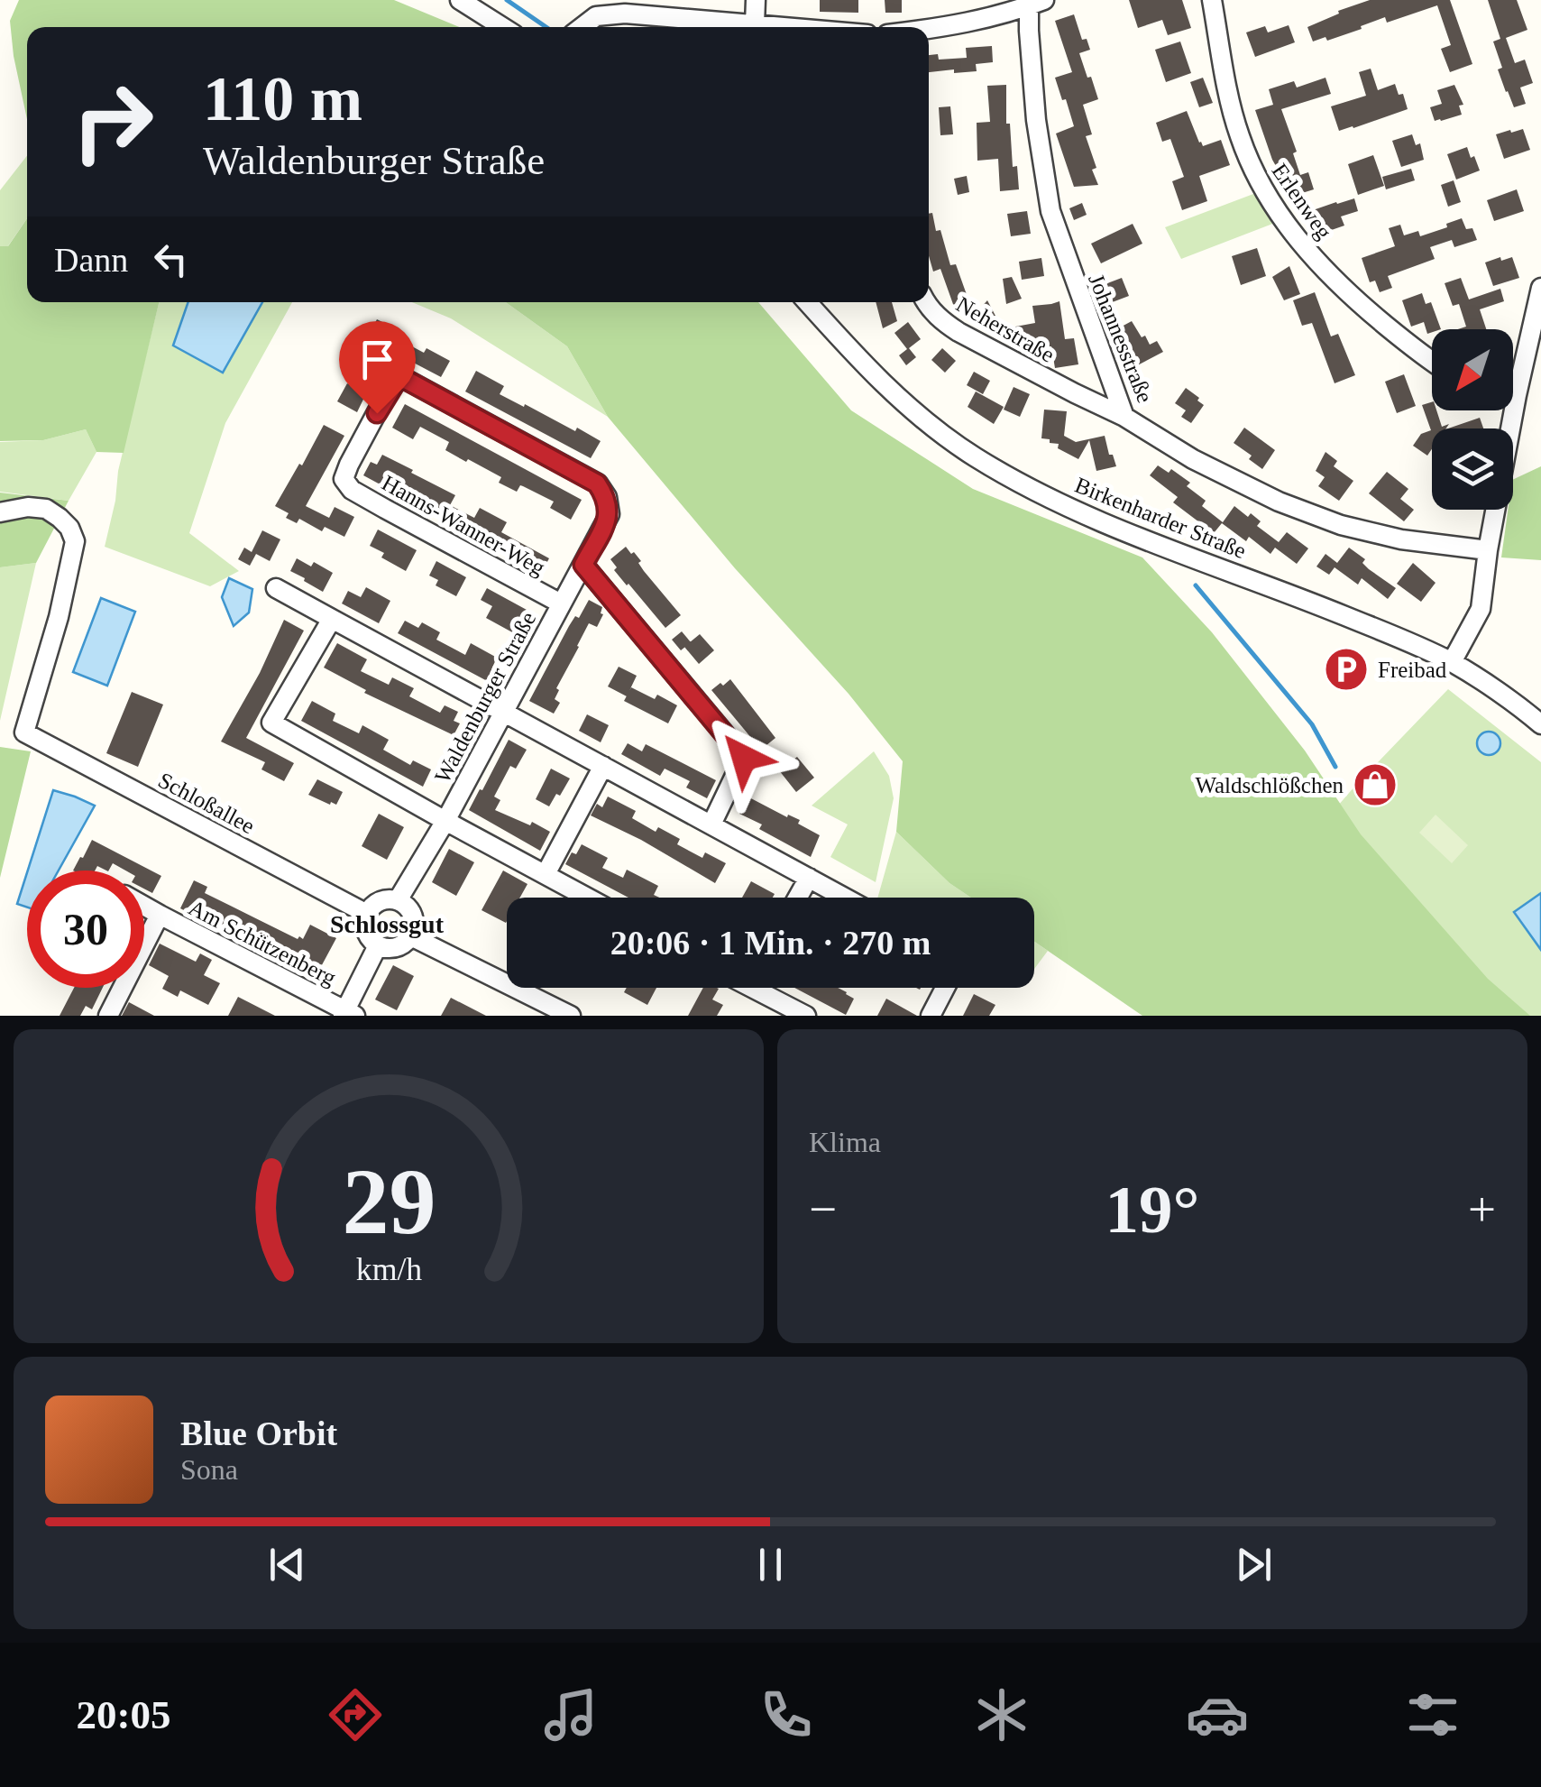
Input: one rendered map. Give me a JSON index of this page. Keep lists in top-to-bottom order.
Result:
{
  "streets": {
    "street": [
      "Erlenweg",
      "Neherstraße",
      "Johannesstraße",
      "Birkenharder Straße",
      "Hanns-Wanner-Weg",
      "Waldenburger Straße",
      "Schloßallee",
      "Am Schützenberg"
    ]
  },
  "crossings": [
    ["Neherstraße", "Johannesstraße"],
    ["Hanns-Wanner-Weg", "Waldenburger Straße"],
    ["Waldenburger Straße", "Schloßallee"]
  ],
  "districts": ["Schlossgut"],
  "places": {
    "parking": ["Freibad"],
    "shop": ["Waldschlößchen"]
  },
  "north": "bottom left",
  "page": {
    "turn": ["110 m", "Waldenburger Straße"],
    "then": "Dann",
    "limit": "30",
    "trip": "20:06 · 1 Min. · 270 m",
    "tile": "Klima",
    "heat": ["−", "19°", "+"],
    "song": ["Blue Orbit", "Sona"],
    "tabs": "20:05",
    "gauge": ["29", "km/h"]
  }
}
